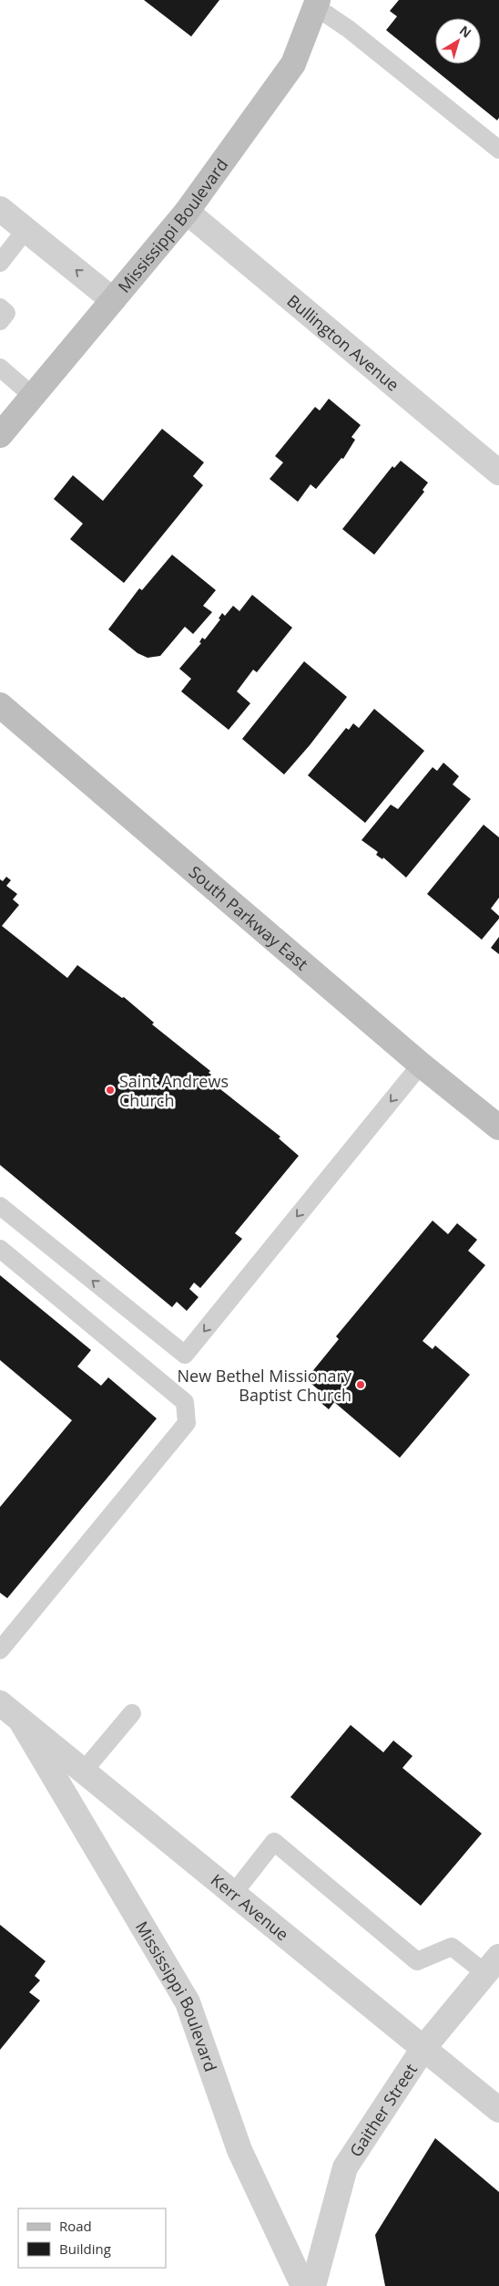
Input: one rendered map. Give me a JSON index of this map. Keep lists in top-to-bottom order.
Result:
{
  "streets": {
    "main road": ["Mississippi Boulevard", "South Parkway East"],
    "street": ["Bullington Avenue", "Kerr Avenue", "Gaither Street"]
  },
  "crossings": [
    ["Mississippi Boulevard", "Bullington Avenue"],
    ["Mississippi Boulevard", "Kerr Avenue"],
    ["Kerr Avenue", "Gaither Street"]
  ],
  "places": ["Saint Andrews Church", "New Bethel Missionary Baptist Church"],
  "legend": ["Road", "Building"],
  "north": "top right"
}
